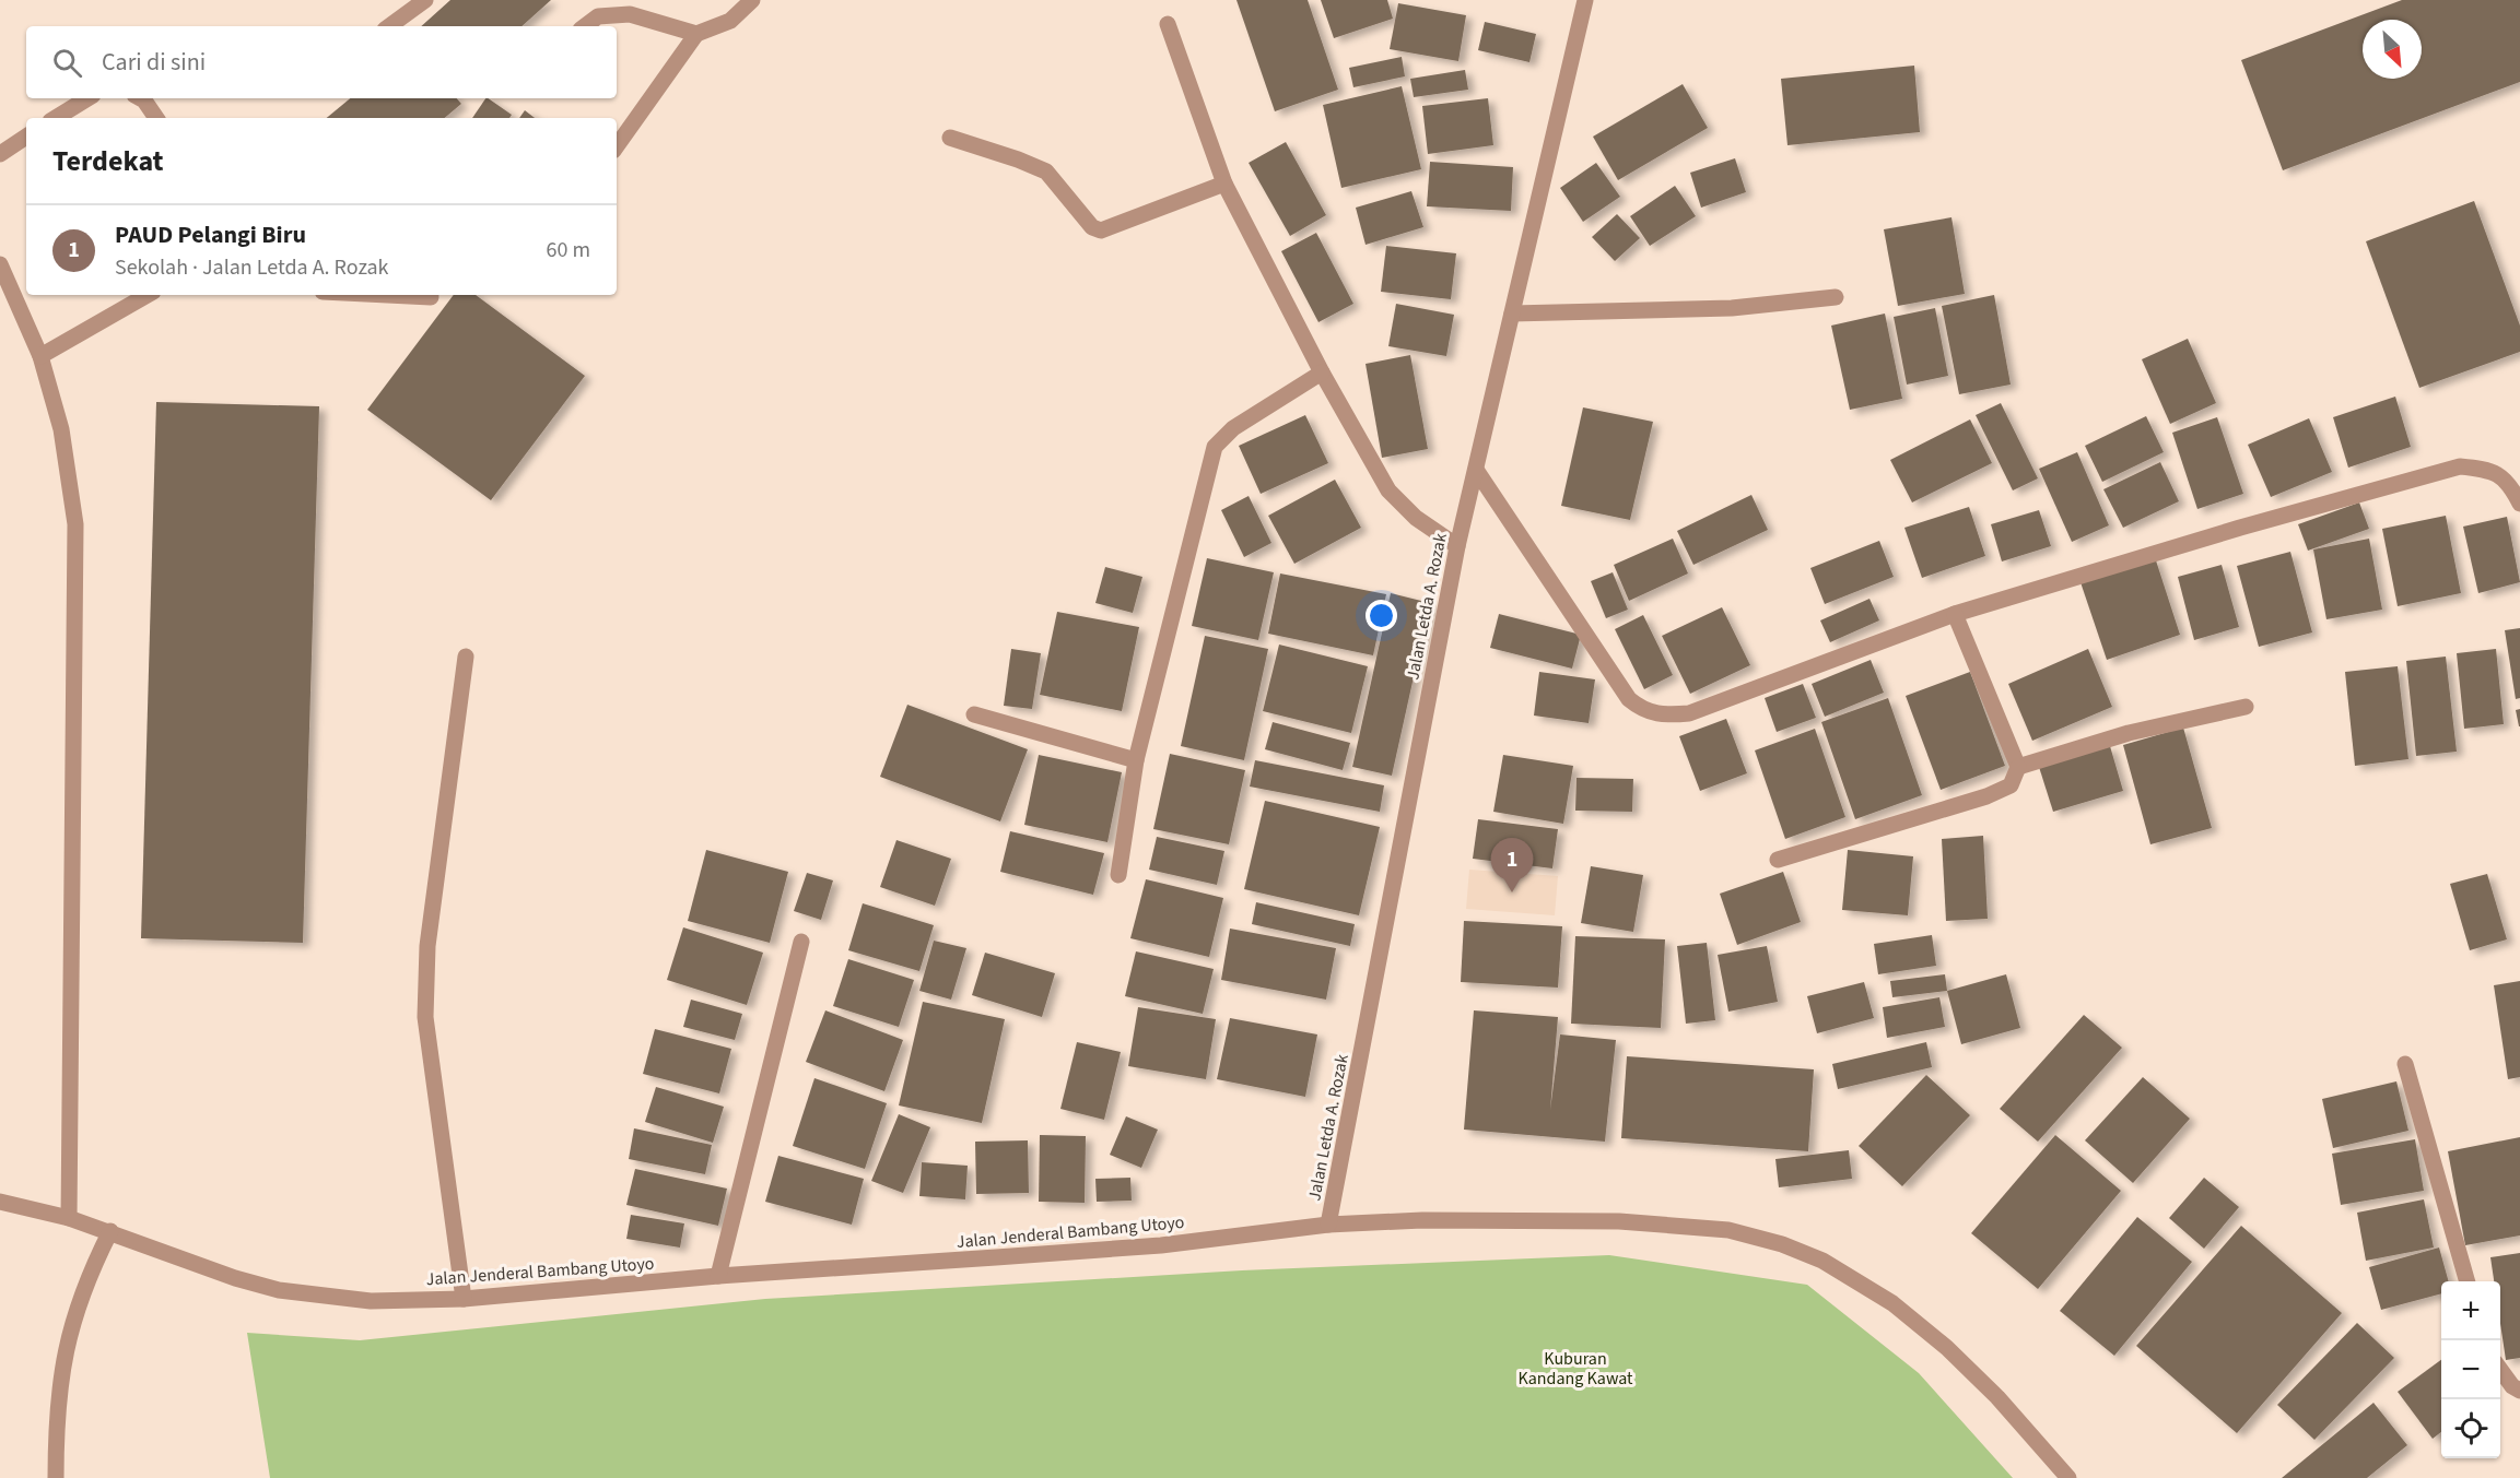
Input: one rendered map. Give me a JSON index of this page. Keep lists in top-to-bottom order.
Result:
{
  "streets": {
    "street": ["Jalan Letda A. Rozak", "Jalan Jenderal Bambang Utoyo"]
  },
  "crossings": [
    ["Jalan Letda A. Rozak", "Jalan Jenderal Bambang Utoyo"]
  ],
  "parks": ["Kuburan Kandang Kawat"],
  "north": "bottom right",
  "page": {
    "search": "Cari di sini",
    "heading": "Terdekat",
    "list": [
      {
        "mark": "1",
        "name": "PAUD Pelangi Biru",
        "note": "Sekolah · Jalan Letda A. Rozak",
        "value": "60 m"
      }
    ],
    "pins": "1",
    "map_buttons": ["+", "−"]
  }
}
